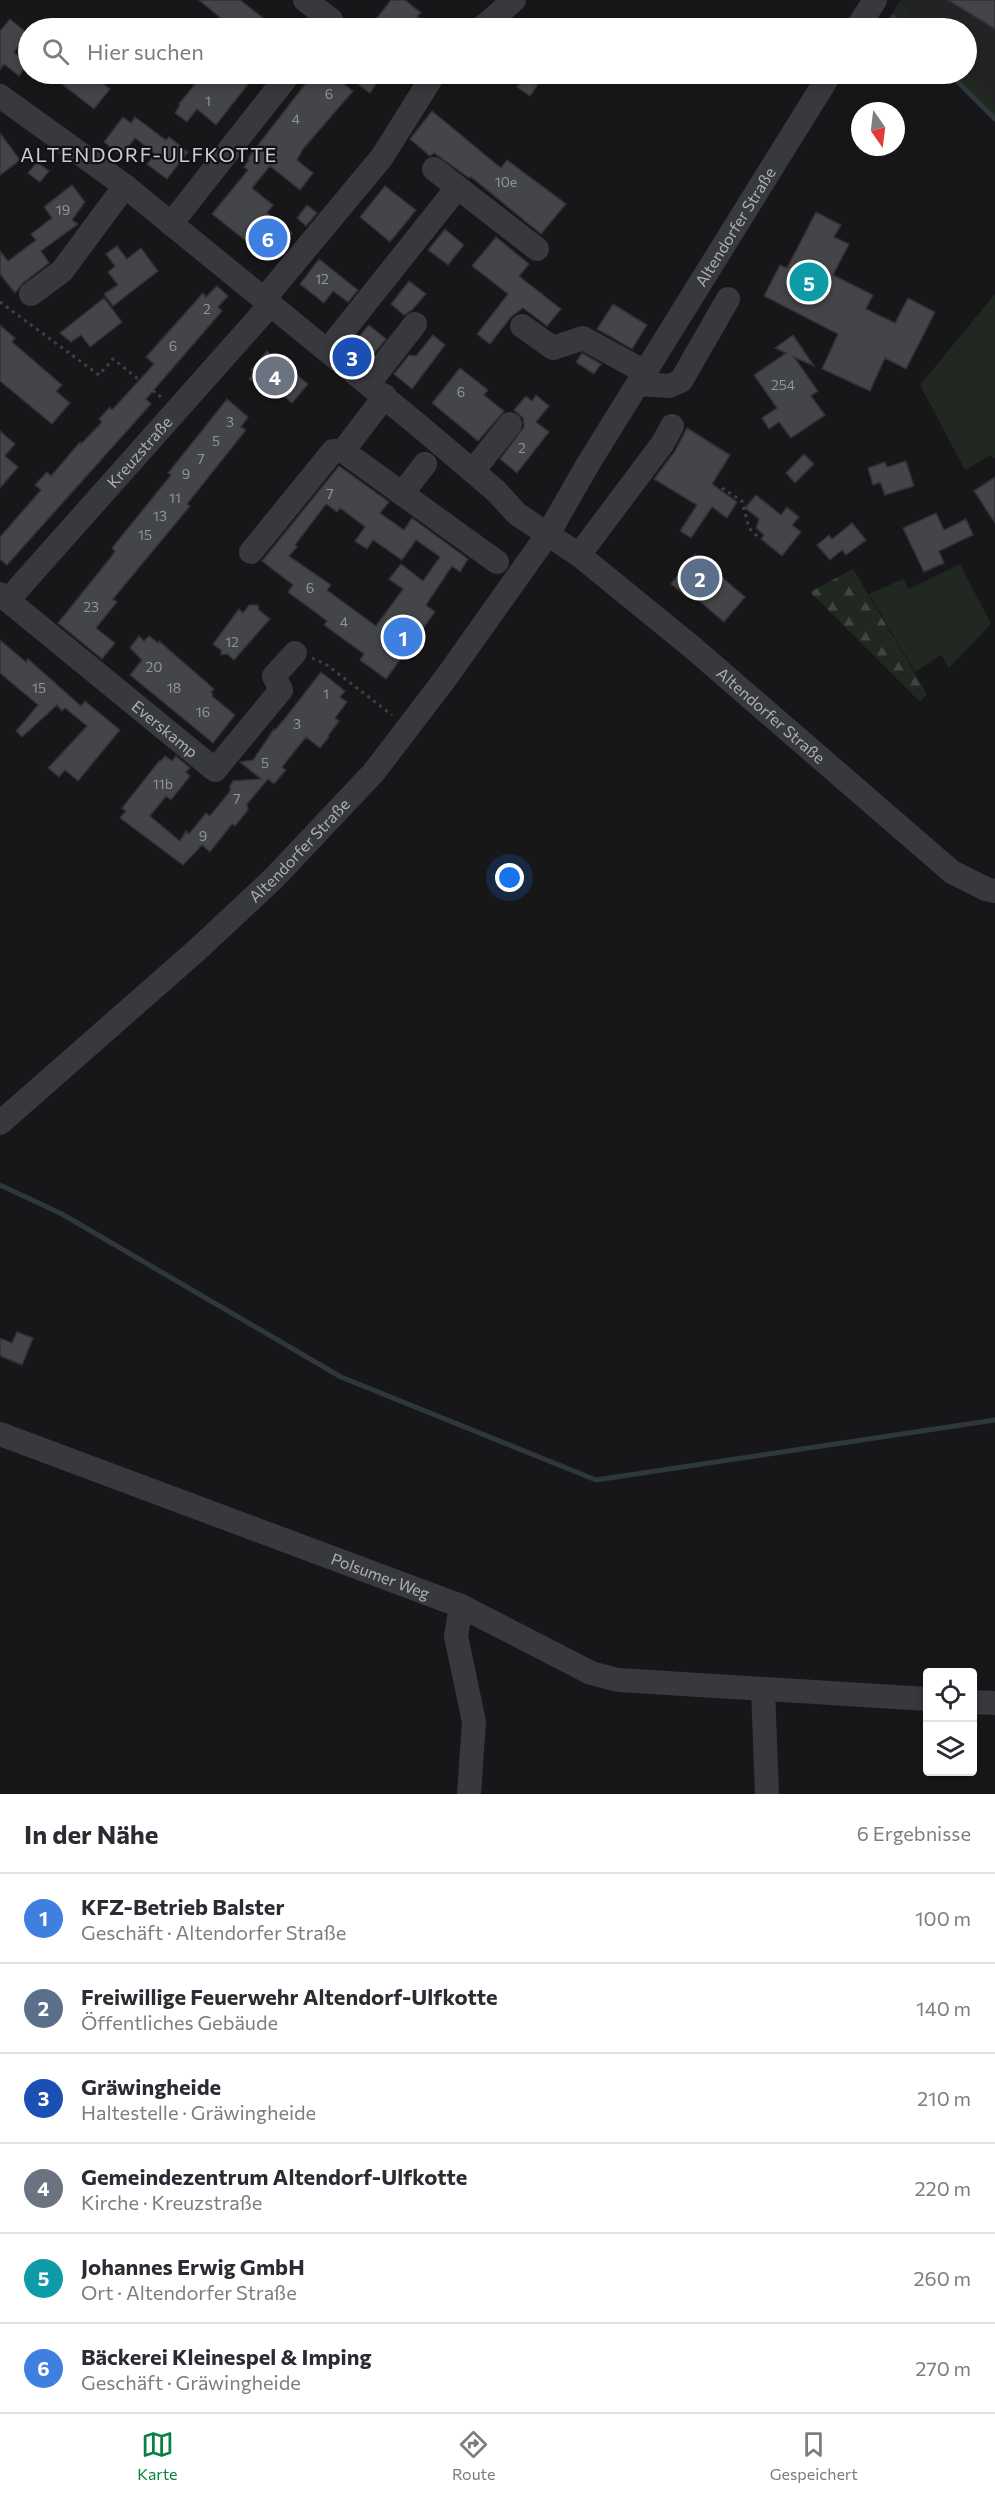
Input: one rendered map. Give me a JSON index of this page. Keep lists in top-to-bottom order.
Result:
{
  "streets": {
    "street": [
      "Altendorfer Straße",
      "Kreuzstraße",
      "Everskamp",
      "Polsumer Weg"
    ]
  },
  "crossings": [
    ["Kreuzstraße", "Everskamp"]
  ],
  "districts": ["ALTENDORF-ULFKOTTE"],
  "house_numbers": [
    "6",
    "1",
    "4",
    "10e",
    "19",
    "12",
    "2",
    "6",
    "254",
    "6",
    "3",
    "5",
    "2",
    "7",
    "9",
    "7",
    "11",
    "13",
    "15",
    "6",
    "23",
    "4",
    "12",
    "20",
    "15",
    "18",
    "1",
    "16",
    "3",
    "5",
    "11b",
    "7",
    "9"
  ],
  "north": "bottom",
  "page": {
    "search": "Hier suchen",
    "pins": [
      "6",
      "5",
      "3",
      "4",
      "2",
      "1"
    ],
    "heading": ["In der Nähe", "6 Ergebnisse"],
    "list": [
      {
        "mark": "1",
        "name": "KFZ-Betrieb Balster",
        "note": "Geschäft · Altendorfer Straße",
        "value": "100 m"
      },
      {
        "mark": "2",
        "name": "Freiwillige Feuerwehr Altendorf-Ulfkotte",
        "note": "Öffentliches Gebäude",
        "value": "140 m"
      },
      {
        "mark": "3",
        "name": "Gräwingheide",
        "note": "Haltestelle · Gräwingheide",
        "value": "210 m"
      },
      {
        "mark": "4",
        "name": "Gemeindezentrum Altendorf-Ulfkotte",
        "note": "Kirche · Kreuzstraße",
        "value": "220 m"
      },
      {
        "mark": "5",
        "name": "Johannes Erwig GmbH",
        "note": "Ort · Altendorfer Straße",
        "value": "260 m"
      },
      {
        "mark": "6",
        "name": "Bäckerei Kleinespel & Imping",
        "note": "Geschäft · Gräwingheide",
        "value": "270 m"
      }
    ],
    "nav": ["Karte", "Route", "Gespeichert"]
  }
}
